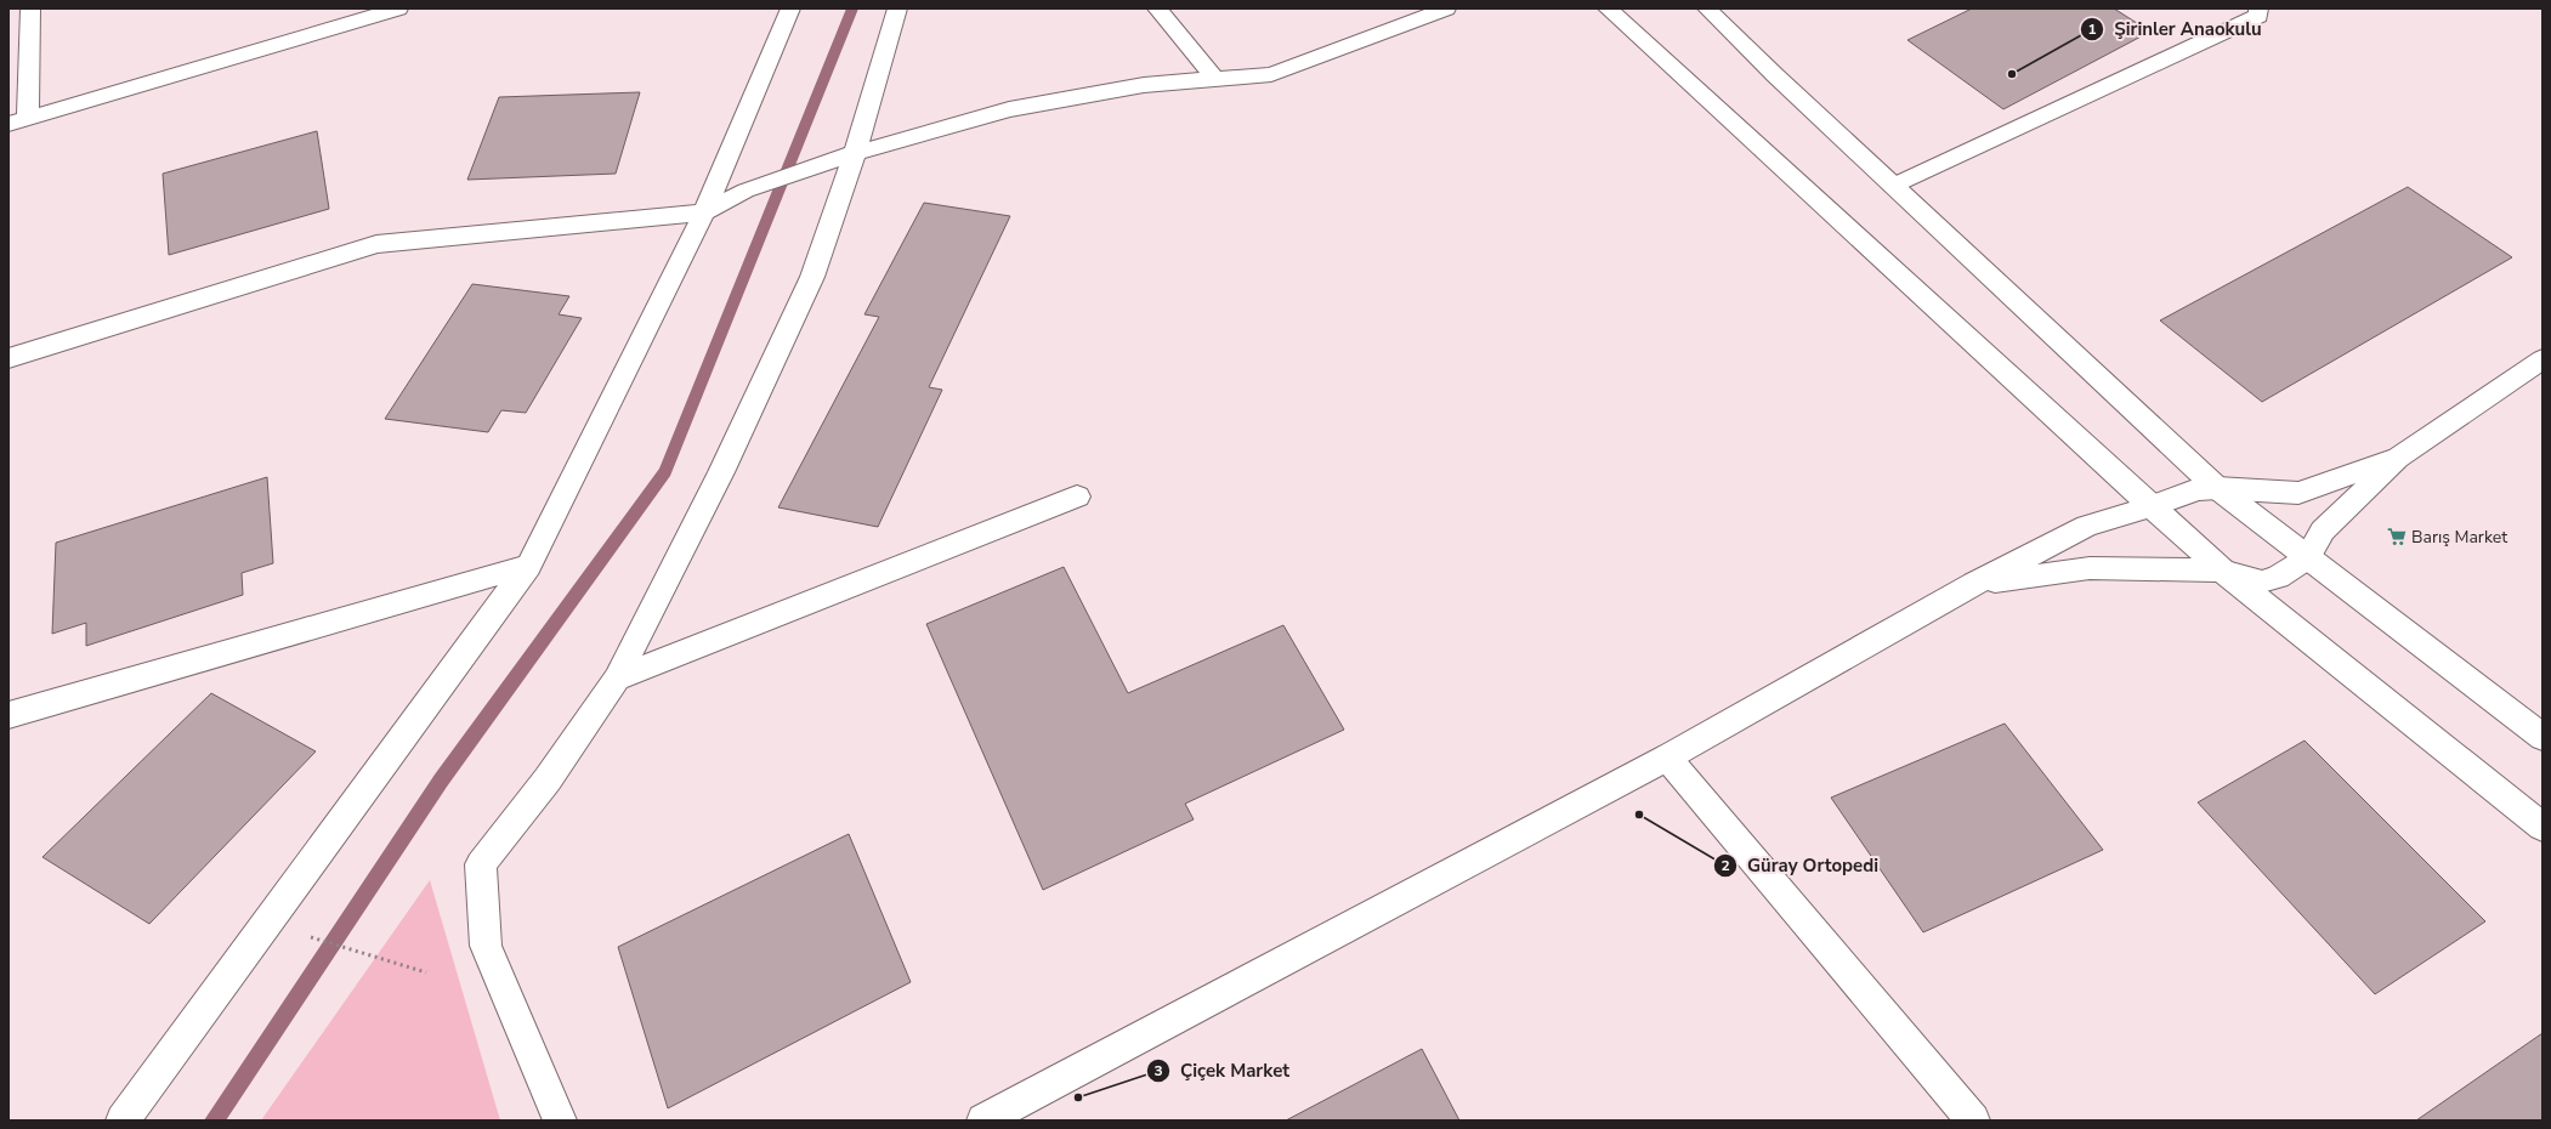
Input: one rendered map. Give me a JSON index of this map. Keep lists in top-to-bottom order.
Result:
{
  "places": {
    "other": ["Şirinler Anaokulu", "Güray Ortopedi", "Çiçek Market"],
    "supermarket": ["Barış Market"]
  }
}
